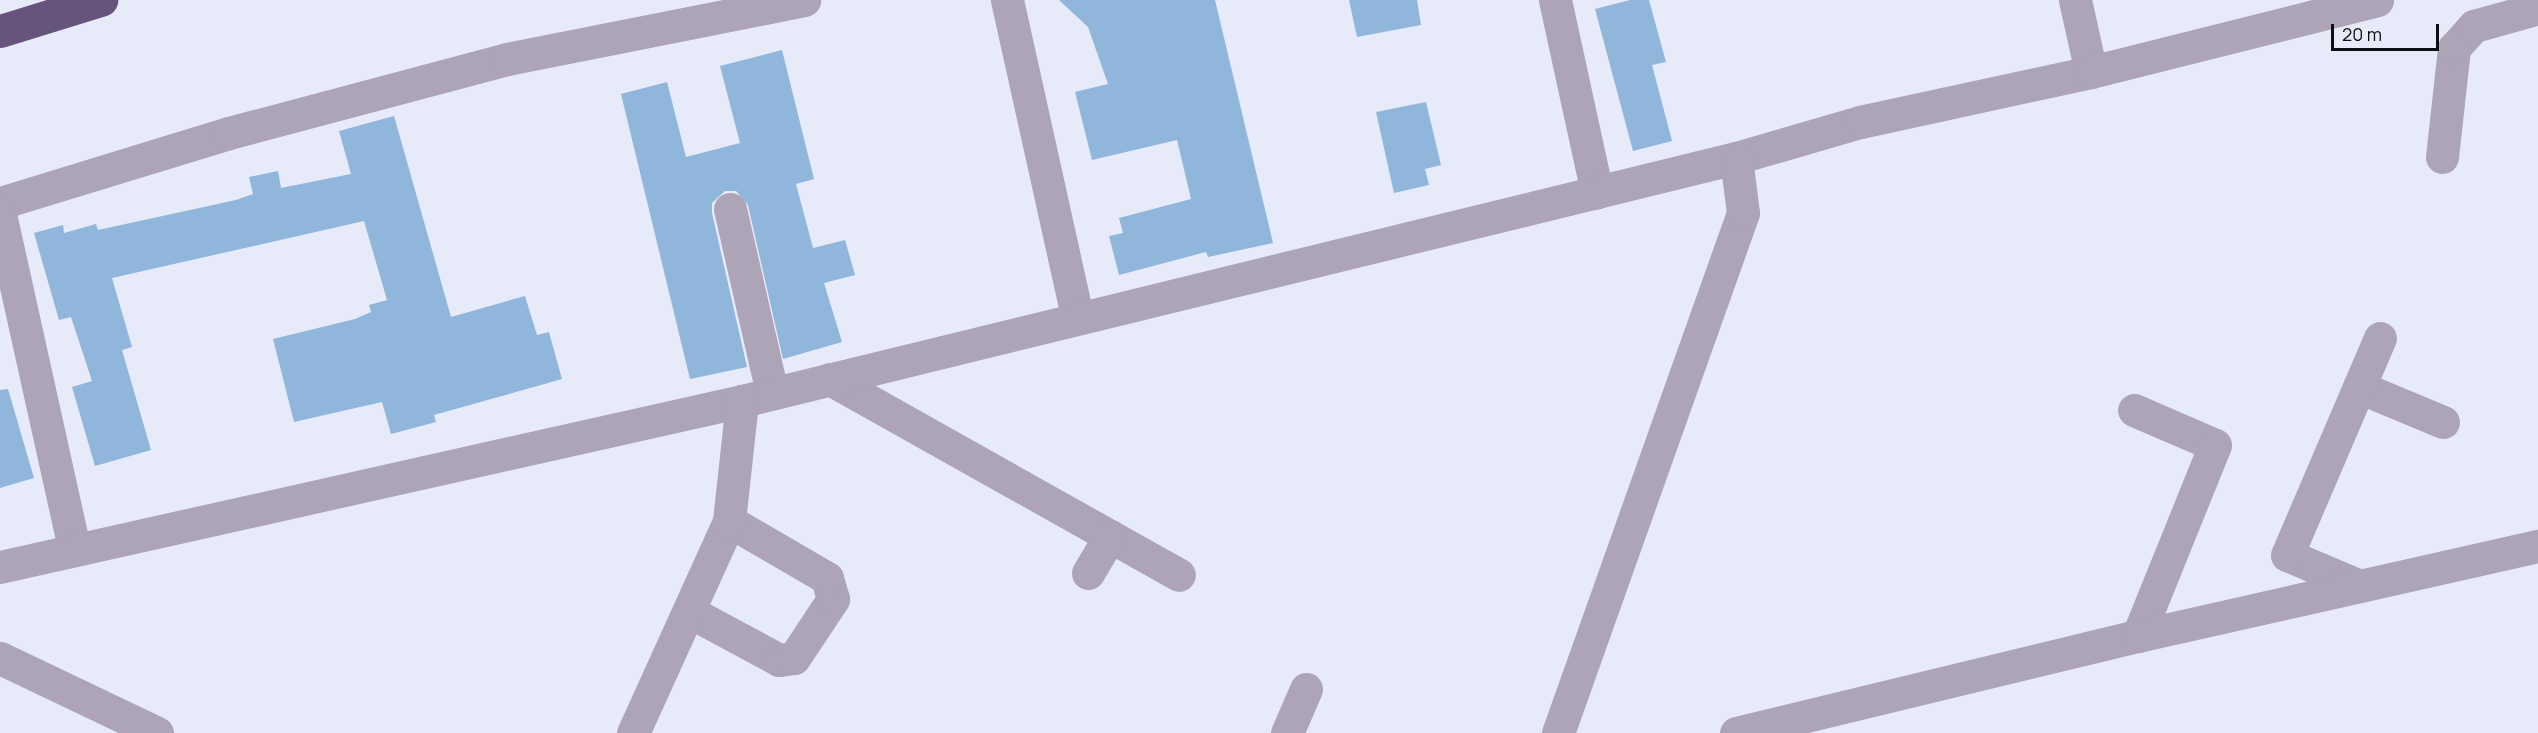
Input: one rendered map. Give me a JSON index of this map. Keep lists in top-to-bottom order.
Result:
{
  "scale_bar": "20 m"
}
